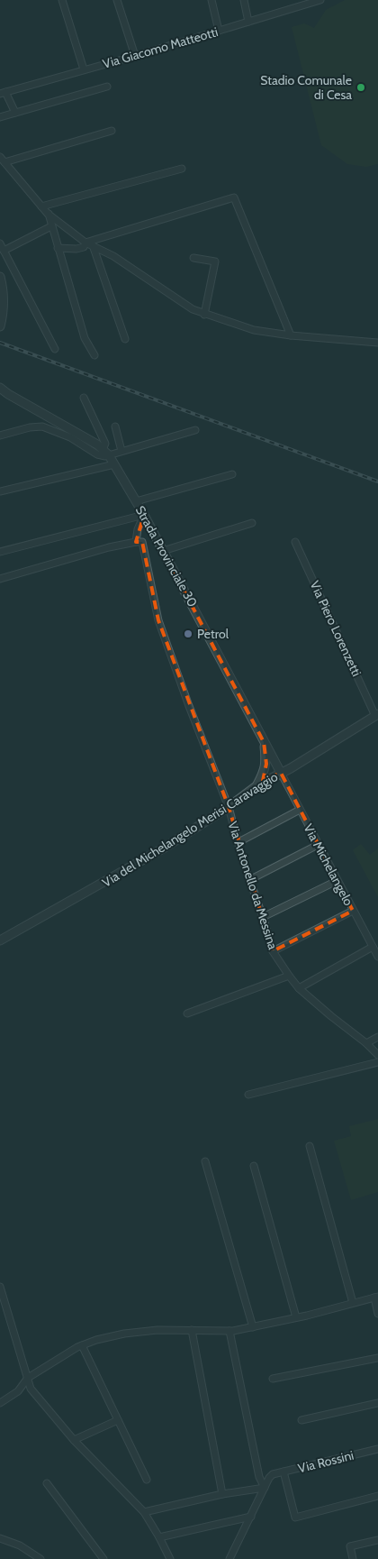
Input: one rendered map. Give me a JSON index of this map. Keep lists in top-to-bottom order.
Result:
{
  "streets": {
    "street": [
      "Via Giacomo Matteotti",
      "Strada Provinciale 30",
      "Via Piero Lorenzetti",
      "Via del Michelangelo Merisi Caravaggio",
      "Via Michelangelo",
      "Via Antonello da Messina",
      "Via Rossini"
    ]
  },
  "crossings": [
    ["Strada Provinciale 30", "Via del Michelangelo Merisi Caravaggio"],
    ["Strada Provinciale 30", "Via Michelangelo"],
    ["Via Piero Lorenzetti", "Via del Michelangelo Merisi Caravaggio"],
    ["Via del Michelangelo Merisi Caravaggio", "Via Michelangelo"],
    ["Via del Michelangelo Merisi Caravaggio", "Via Antonello da Messina"]
  ],
  "places": ["Stadio Comunale di Cesa", "Petrol"]
}
